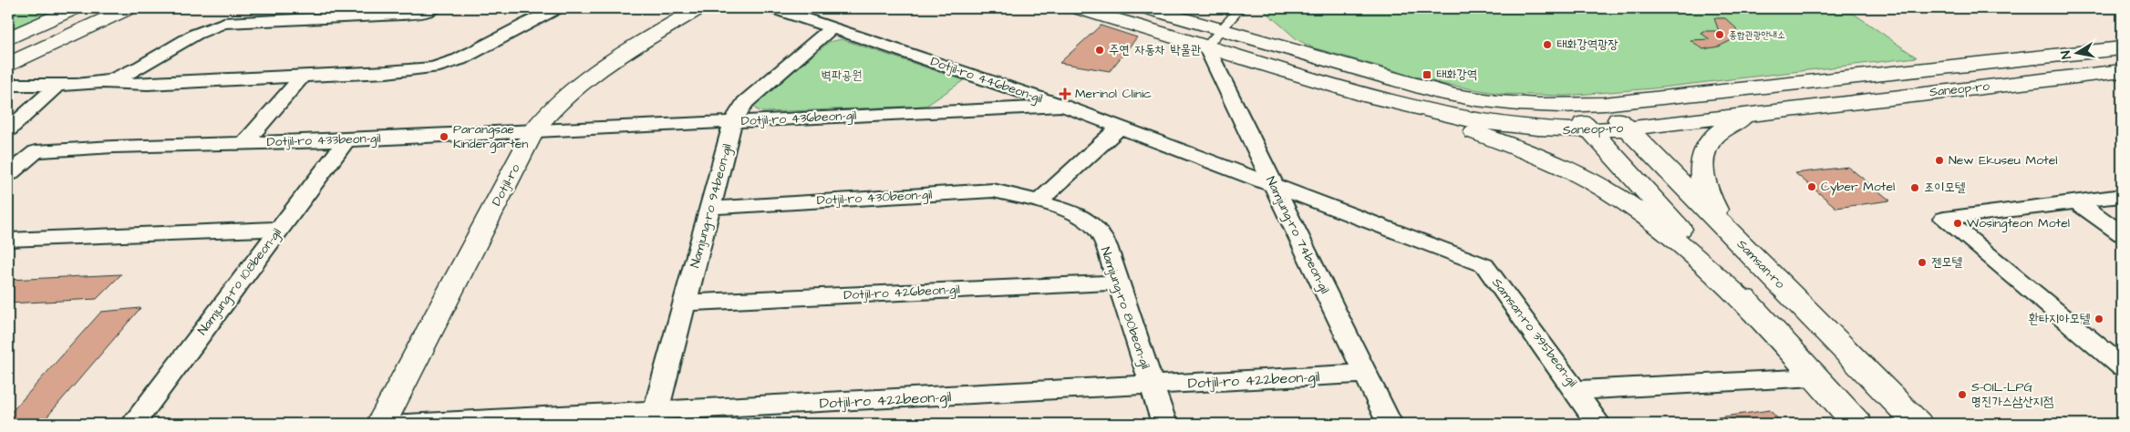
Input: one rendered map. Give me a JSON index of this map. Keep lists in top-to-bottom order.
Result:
{
  "streets": {
    "main road": ["Saneop-ro", "Dotjil-ro", "Samsan-ro"],
    "street": [
      "Dotjil-ro 446beon-gil",
      "Dotjil-ro 436beon-gil",
      "Dotjil-ro 433beon-gil",
      "Dotjil-ro 430beon-gil",
      "Namjung-ro 94beon-gil",
      "Namjung-ro 74beon-gil",
      "Namjung-ro 108beon-gil",
      "Dotjil-ro 426beon-gil",
      "Namjung-ro 80beon-gil",
      "Samsan-ro 395beon-gil",
      "Dotjil-ro 422beon-gil"
    ]
  },
  "crossings": [
    ["Dotjil-ro 446beon-gil", "Dotjil-ro 436beon-gil"],
    ["Dotjil-ro 446beon-gil", "Namjung-ro 94beon-gil"],
    ["Dotjil-ro 446beon-gil", "Namjung-ro 74beon-gil"],
    ["Dotjil-ro 446beon-gil", "Samsan-ro 395beon-gil"],
    ["Saneop-ro", "Namjung-ro 74beon-gil"],
    ["Saneop-ro", "Samsan-ro"],
    ["Dotjil-ro 436beon-gil", "Dotjil-ro 433beon-gil"],
    ["Dotjil-ro 436beon-gil", "Dotjil-ro"],
    ["Dotjil-ro 436beon-gil", "Namjung-ro 94beon-gil"],
    ["Dotjil-ro 433beon-gil", "Dotjil-ro"],
    ["Dotjil-ro 433beon-gil", "Namjung-ro 108beon-gil"],
    ["Dotjil-ro 430beon-gil", "Namjung-ro 94beon-gil"],
    ["Dotjil-ro 430beon-gil", "Namjung-ro 80beon-gil"],
    ["Namjung-ro 94beon-gil", "Dotjil-ro 426beon-gil"],
    ["Namjung-ro 94beon-gil", "Dotjil-ro 422beon-gil"],
    ["Namjung-ro 74beon-gil", "Samsan-ro 395beon-gil"],
    ["Namjung-ro 74beon-gil", "Dotjil-ro 422beon-gil"],
    ["Dotjil-ro 426beon-gil", "Namjung-ro 80beon-gil"],
    ["Namjung-ro 80beon-gil", "Dotjil-ro 422beon-gil"]
  ],
  "parks": ["벽파공원"],
  "places": {
    "other": [
      "종합관광안내소",
      "태화강역광장",
      "주연 자동차 박물관",
      "Parangsae Kindergarten",
      "New Ekuseu Motel",
      "Cyber Motel",
      "조이모텔",
      "Wosingteon Motel",
      "젠모텔",
      "환타지아모텔",
      "S-OIL-LPG 명진가스삼산지점"
    ],
    "transit": ["태화강역"],
    "health": ["Merinol Clinic"]
  },
  "north": "left"
}
